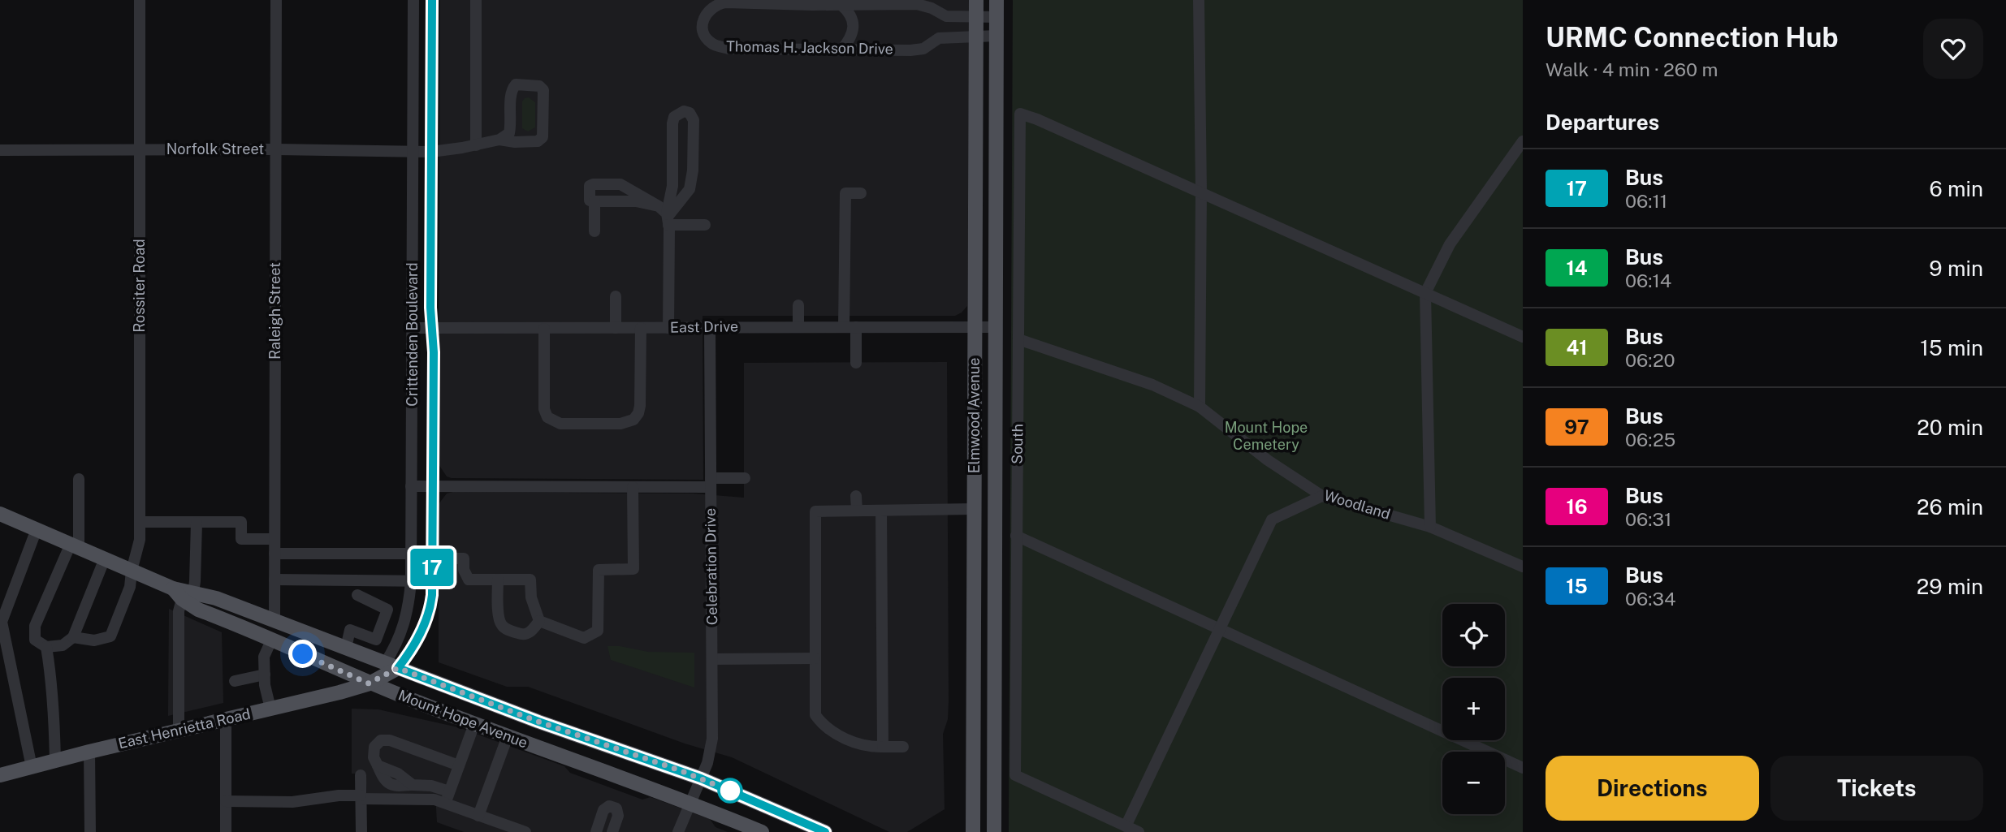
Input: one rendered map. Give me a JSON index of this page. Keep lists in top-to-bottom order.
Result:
{
  "streets": {
    "main road": ["Elmwood Avenue", "Mount Hope Avenue", "East Henrietta Road"],
    "street": [
      "Thomas H. Jackson Drive",
      "Norfolk Street",
      "Rossiter Road",
      "Raleigh Street",
      "East Drive",
      "Crittenden Boulevard",
      "South",
      "Woodland",
      "Celebration Drive"
    ]
  },
  "crossings": [
    ["Thomas H. Jackson Drive", "Elmwood Avenue"],
    ["Norfolk Street", "Rossiter Road"],
    ["Norfolk Street", "Raleigh Street"],
    ["Norfolk Street", "Crittenden Boulevard"],
    ["Rossiter Road", "Mount Hope Avenue"],
    ["Raleigh Street", "Mount Hope Avenue"],
    ["East Drive", "Crittenden Boulevard"],
    ["East Drive", "Elmwood Avenue"],
    ["East Drive", "Celebration Drive"],
    ["Crittenden Boulevard", "Mount Hope Avenue"],
    ["South", "Woodland"],
    ["Celebration Drive", "Mount Hope Avenue"],
    ["Mount Hope Avenue", "East Henrietta Road"]
  ],
  "parks": ["Mount Hope Cemetery"],
  "lines": ["bus line 17"],
  "page": {
    "on_map": "17",
    "heading": [
      ["URMC Connection Hub", "Walk · 4 min · 260 m"],
      "Departures"
    ],
    "list": [
      {
        "mark": "17",
        "name": "Bus",
        "note": "06:11",
        "value": "6 min"
      },
      {
        "mark": "14",
        "name": "Bus",
        "note": "06:14",
        "value": "9 min"
      },
      {
        "mark": "41",
        "name": "Bus",
        "note": "06:20",
        "value": "15 min"
      },
      {
        "mark": "97",
        "name": "Bus",
        "note": "06:25",
        "value": "20 min"
      },
      {
        "mark": "16",
        "name": "Bus",
        "note": "06:31",
        "value": "26 min"
      },
      {
        "mark": "15",
        "name": "Bus",
        "note": "06:34",
        "value": "29 min"
      }
    ],
    "map_buttons": ["+", "−"],
    "buttons": ["Directions", "Tickets"]
  }
}
